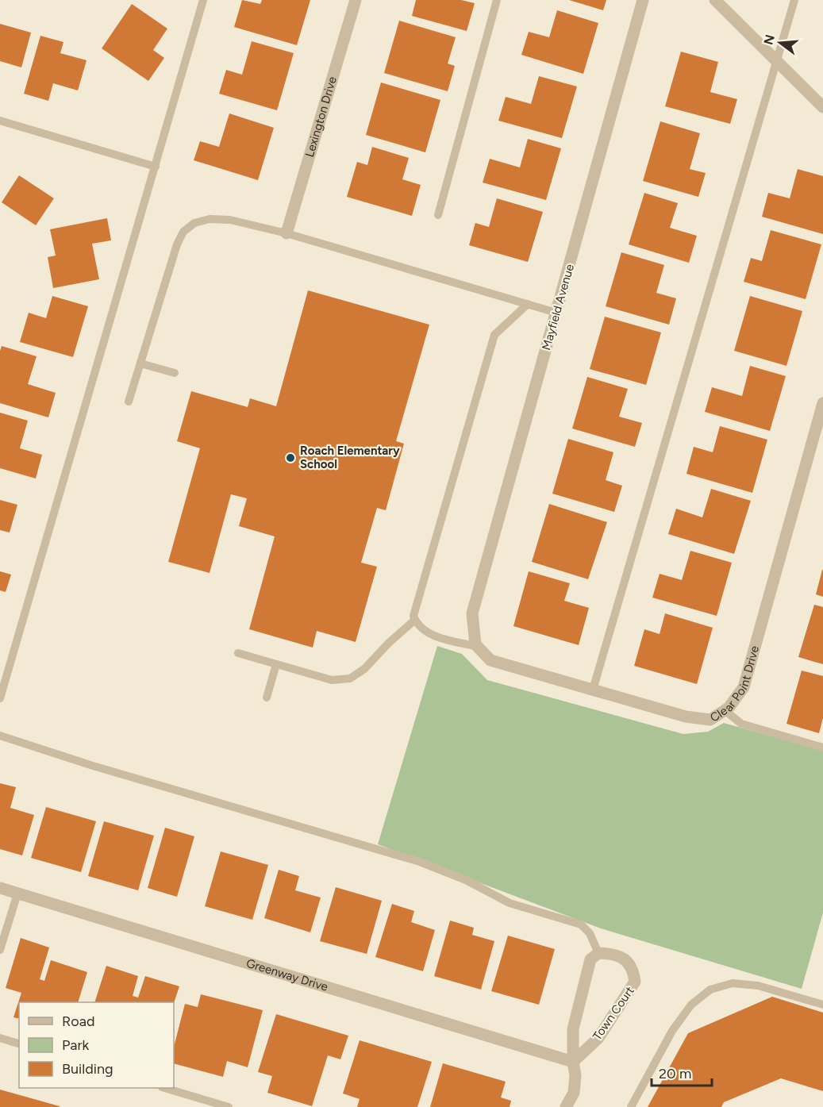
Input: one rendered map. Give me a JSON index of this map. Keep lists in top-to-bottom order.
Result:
{
  "streets": {
    "street": [
      "Lexington Drive",
      "Mayfield Avenue",
      "Clear Point Drive",
      "Greenway Drive",
      "Town Court"
    ]
  },
  "crossings": [
    ["Mayfield Avenue", "Clear Point Drive"],
    ["Greenway Drive", "Town Court"]
  ],
  "places": ["Roach Elementary School"],
  "legend": ["Road", "Park", "Building"],
  "scale_bar": "20 m",
  "north": "left"
}
